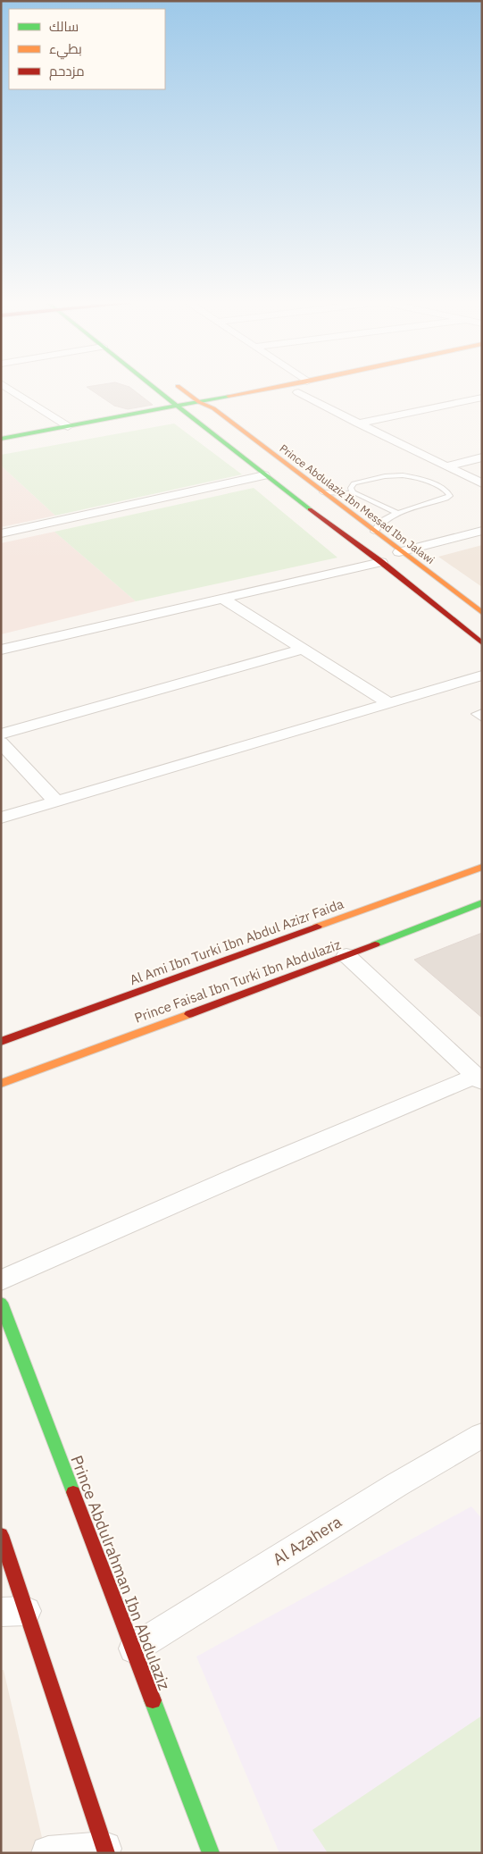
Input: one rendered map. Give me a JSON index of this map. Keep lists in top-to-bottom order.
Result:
{
  "streets": {
    "main road": [
      "Prince Abdulaziz Ibn Messad Ibn Jalawi",
      "Al Ami Ibn Turki Ibn Abdul Azizr Faida",
      "Prince Faisal Ibn Turki Ibn Abdulaziz",
      "Prince Abdulrahman Ibn Abdulaziz"
    ],
    "street": ["Al Azahera"]
  },
  "crossings": [
    ["Al Azahera", "Prince Abdulrahman Ibn Abdulaziz"]
  ],
  "legend": ["سالك", "بطيء", "مزدحم"]
}
